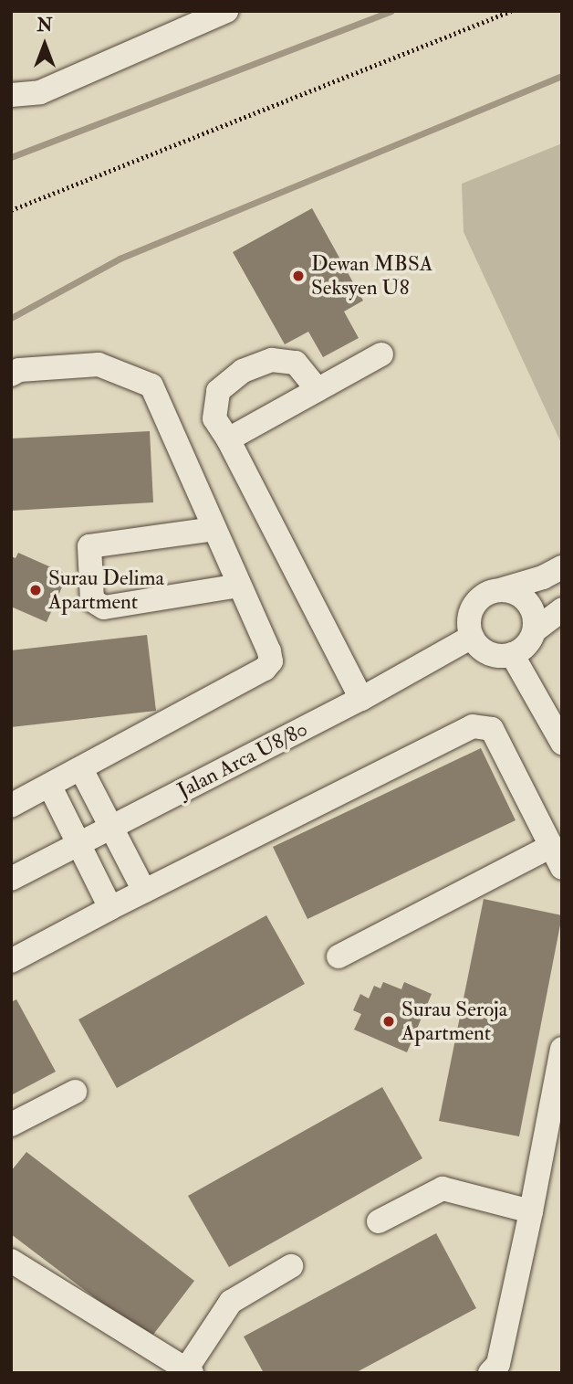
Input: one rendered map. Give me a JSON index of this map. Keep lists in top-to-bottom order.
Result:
{
  "streets": {
    "street": ["Jalan Arca U8/80"]
  },
  "places": ["Dewan MBSA Seksyen U8", "Surau Delima Apartment", "Surau Seroja Apartment"],
  "north": "top"
}
